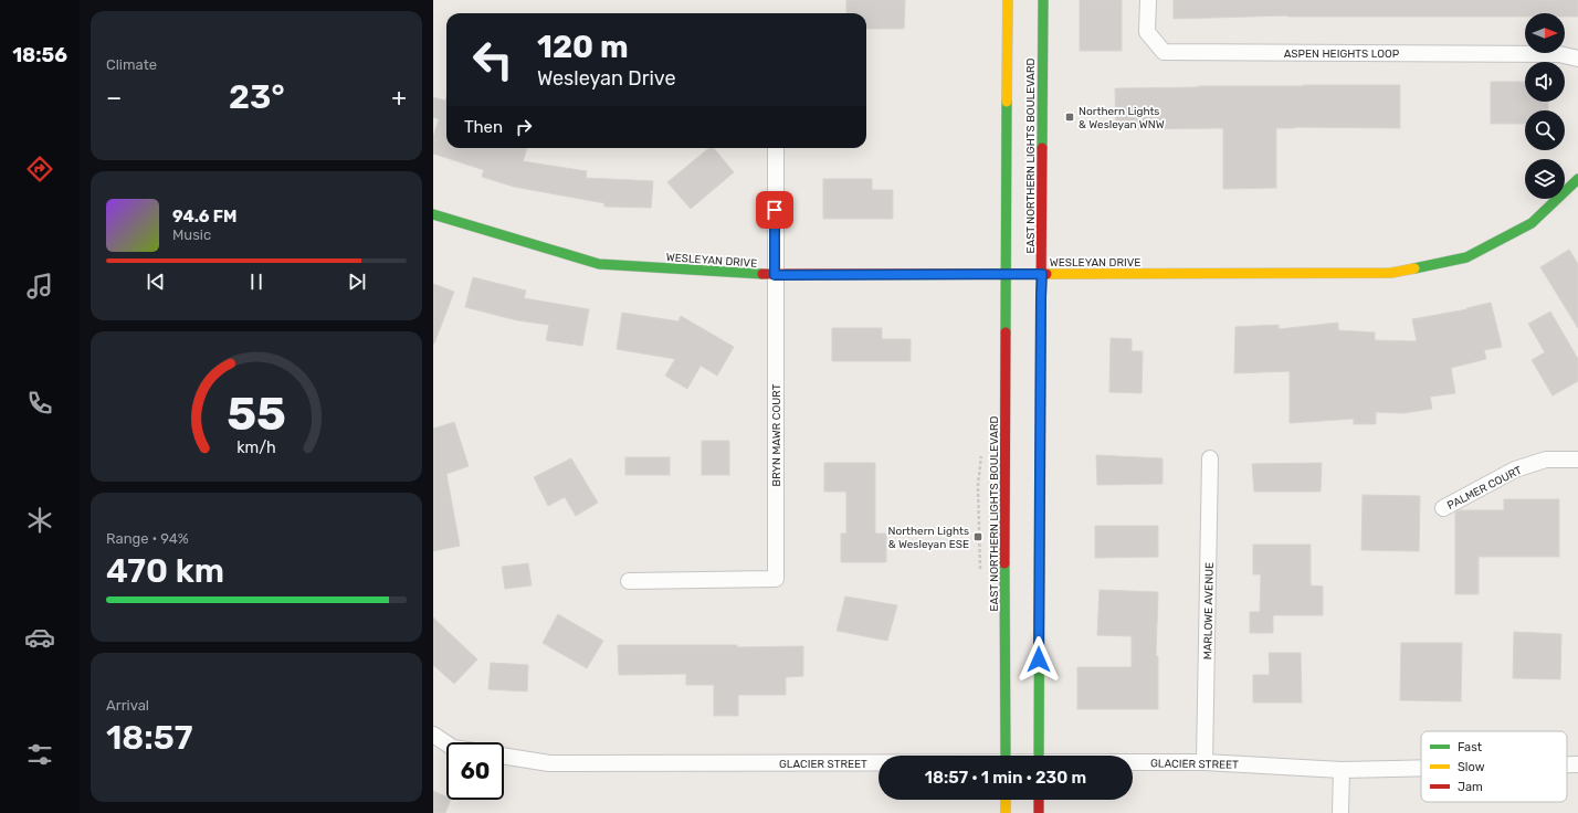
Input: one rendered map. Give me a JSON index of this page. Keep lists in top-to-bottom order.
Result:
{
  "streets": {
    "main road": ["EAST NORTHERN LIGHTS BOULEVARD", "WESLEYAN DRIVE"],
    "street": [
      "ASPEN HEIGHTS LOOP",
      "BRYN MAWR COURT",
      "PALMER COURT",
      "MARLOWE AVENUE",
      "GLACIER STREET"
    ]
  },
  "crossings": [
    ["EAST NORTHERN LIGHTS BOULEVARD", "WESLEYAN DRIVE"],
    ["WESLEYAN DRIVE", "BRYN MAWR COURT"],
    ["MARLOWE AVENUE", "GLACIER STREET"]
  ],
  "places": {
    "transit": ["Northern Lights & Wesleyan WNW", "Northern Lights & Wesleyan ESE"]
  },
  "legend": ["Fast", "Slow", "Jam"],
  "north": "right",
  "page": {
    "tabs": "18:56",
    "tile": [
      "Climate",
      ["Range · 94%", "470 km"],
      ["Arrival", "18:57"]
    ],
    "turn": ["120 m", "Wesleyan Drive"],
    "heat": ["−", "23°", "+"],
    "then": "Then",
    "song": ["94.6 FM", "Music"],
    "limit": "60",
    "trip": "18:57 · 1 min · 230 m",
    "gauge": ["55", "km/h"]
  }
}
